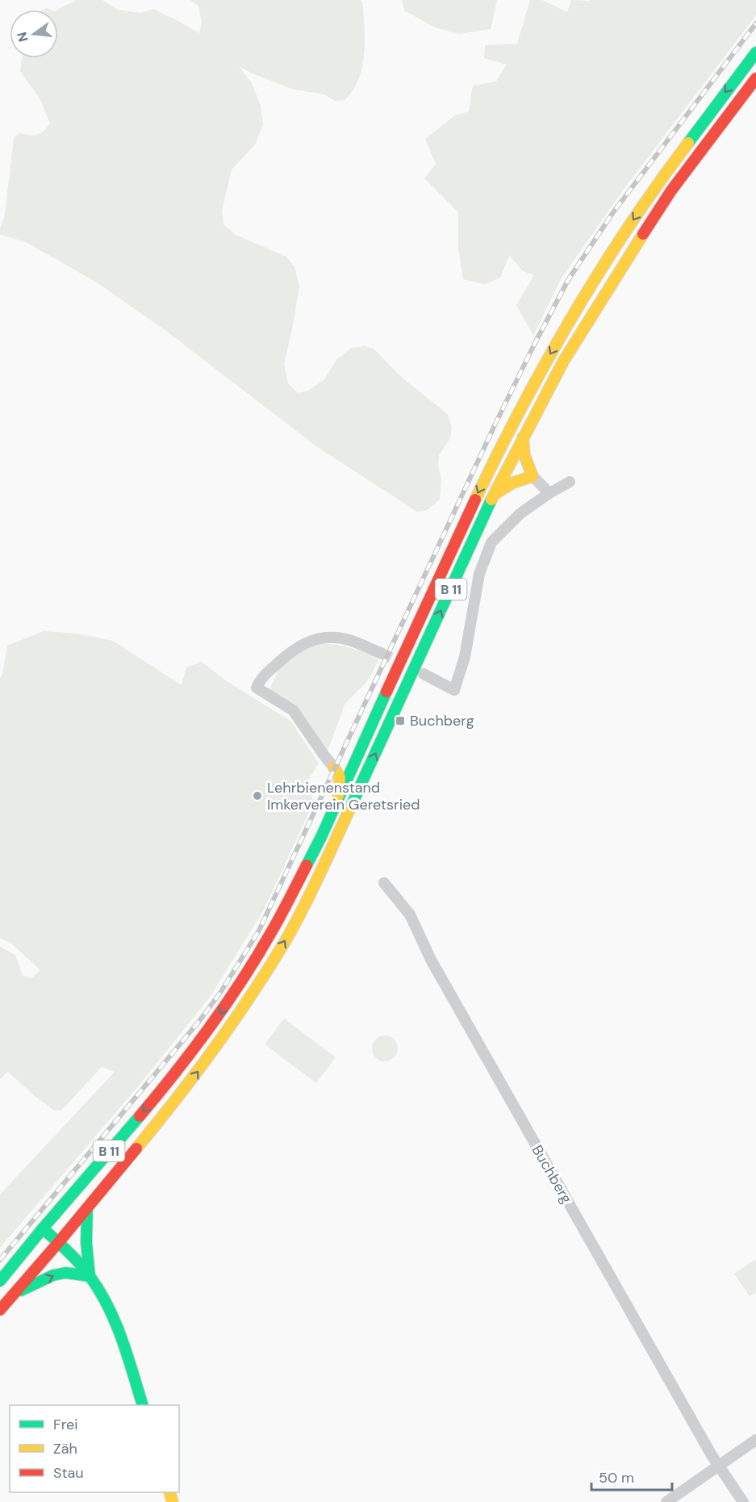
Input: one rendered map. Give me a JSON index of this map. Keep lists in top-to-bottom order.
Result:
{
  "streets": {
    "main road": ["B 11"],
    "street": ["Buchberg"]
  },
  "places": {
    "transit": ["Buchberg"],
    "other": ["Lehrbienenstand Imkerverein Geretsried"]
  },
  "legend": ["Frei", "Zäh", "Stau"],
  "scale_bar": "50 m",
  "north": "left"
}
